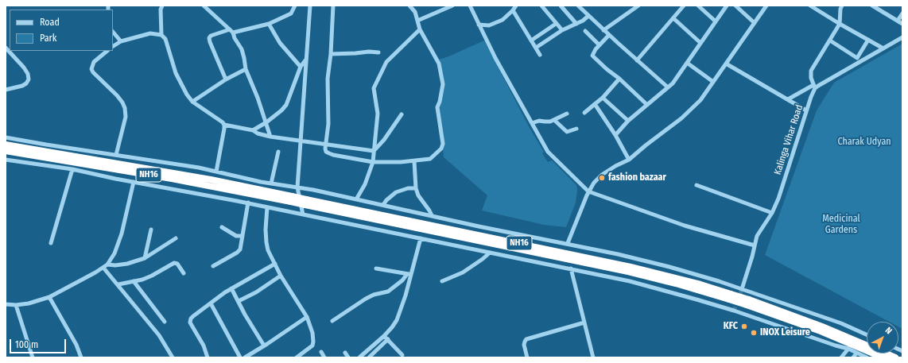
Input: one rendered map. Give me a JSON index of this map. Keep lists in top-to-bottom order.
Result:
{
  "streets": {
    "highway": ["NH16"],
    "street": ["Kalinga Vihar Road"]
  },
  "parks": ["Charak Udyan", "Medicinal Gardens"],
  "places": ["fashion bazaar", "KFC", "INOX Leisure"],
  "legend": ["Road", "Park"],
  "scale_bar": "100 m",
  "north": "top right"
}
